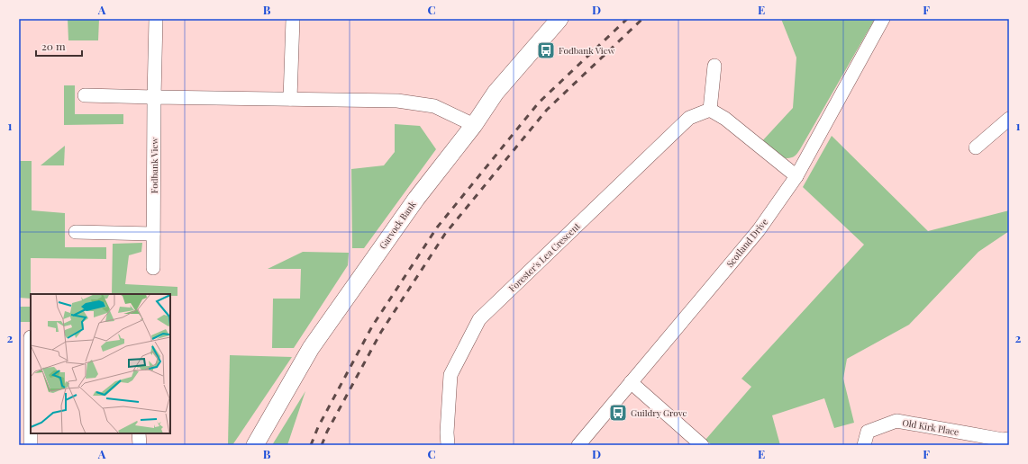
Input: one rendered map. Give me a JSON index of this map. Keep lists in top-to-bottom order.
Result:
{
  "streets": {
    "street": [
      "Fodbank View",
      "Garvock Bank",
      "Scotland Drive",
      "Forester's Lea Crescent",
      "Old Kirk Place"
    ]
  },
  "places": {
    "bus stop": ["Fodbank View", "Guildry Grove"]
  },
  "scale_bar": "20 m",
  "grid": {
    "columns": [
      "A",
      "B",
      "C",
      "D",
      "E",
      "F"
    ],
    "rows": ["1", "2"]
  }
}
